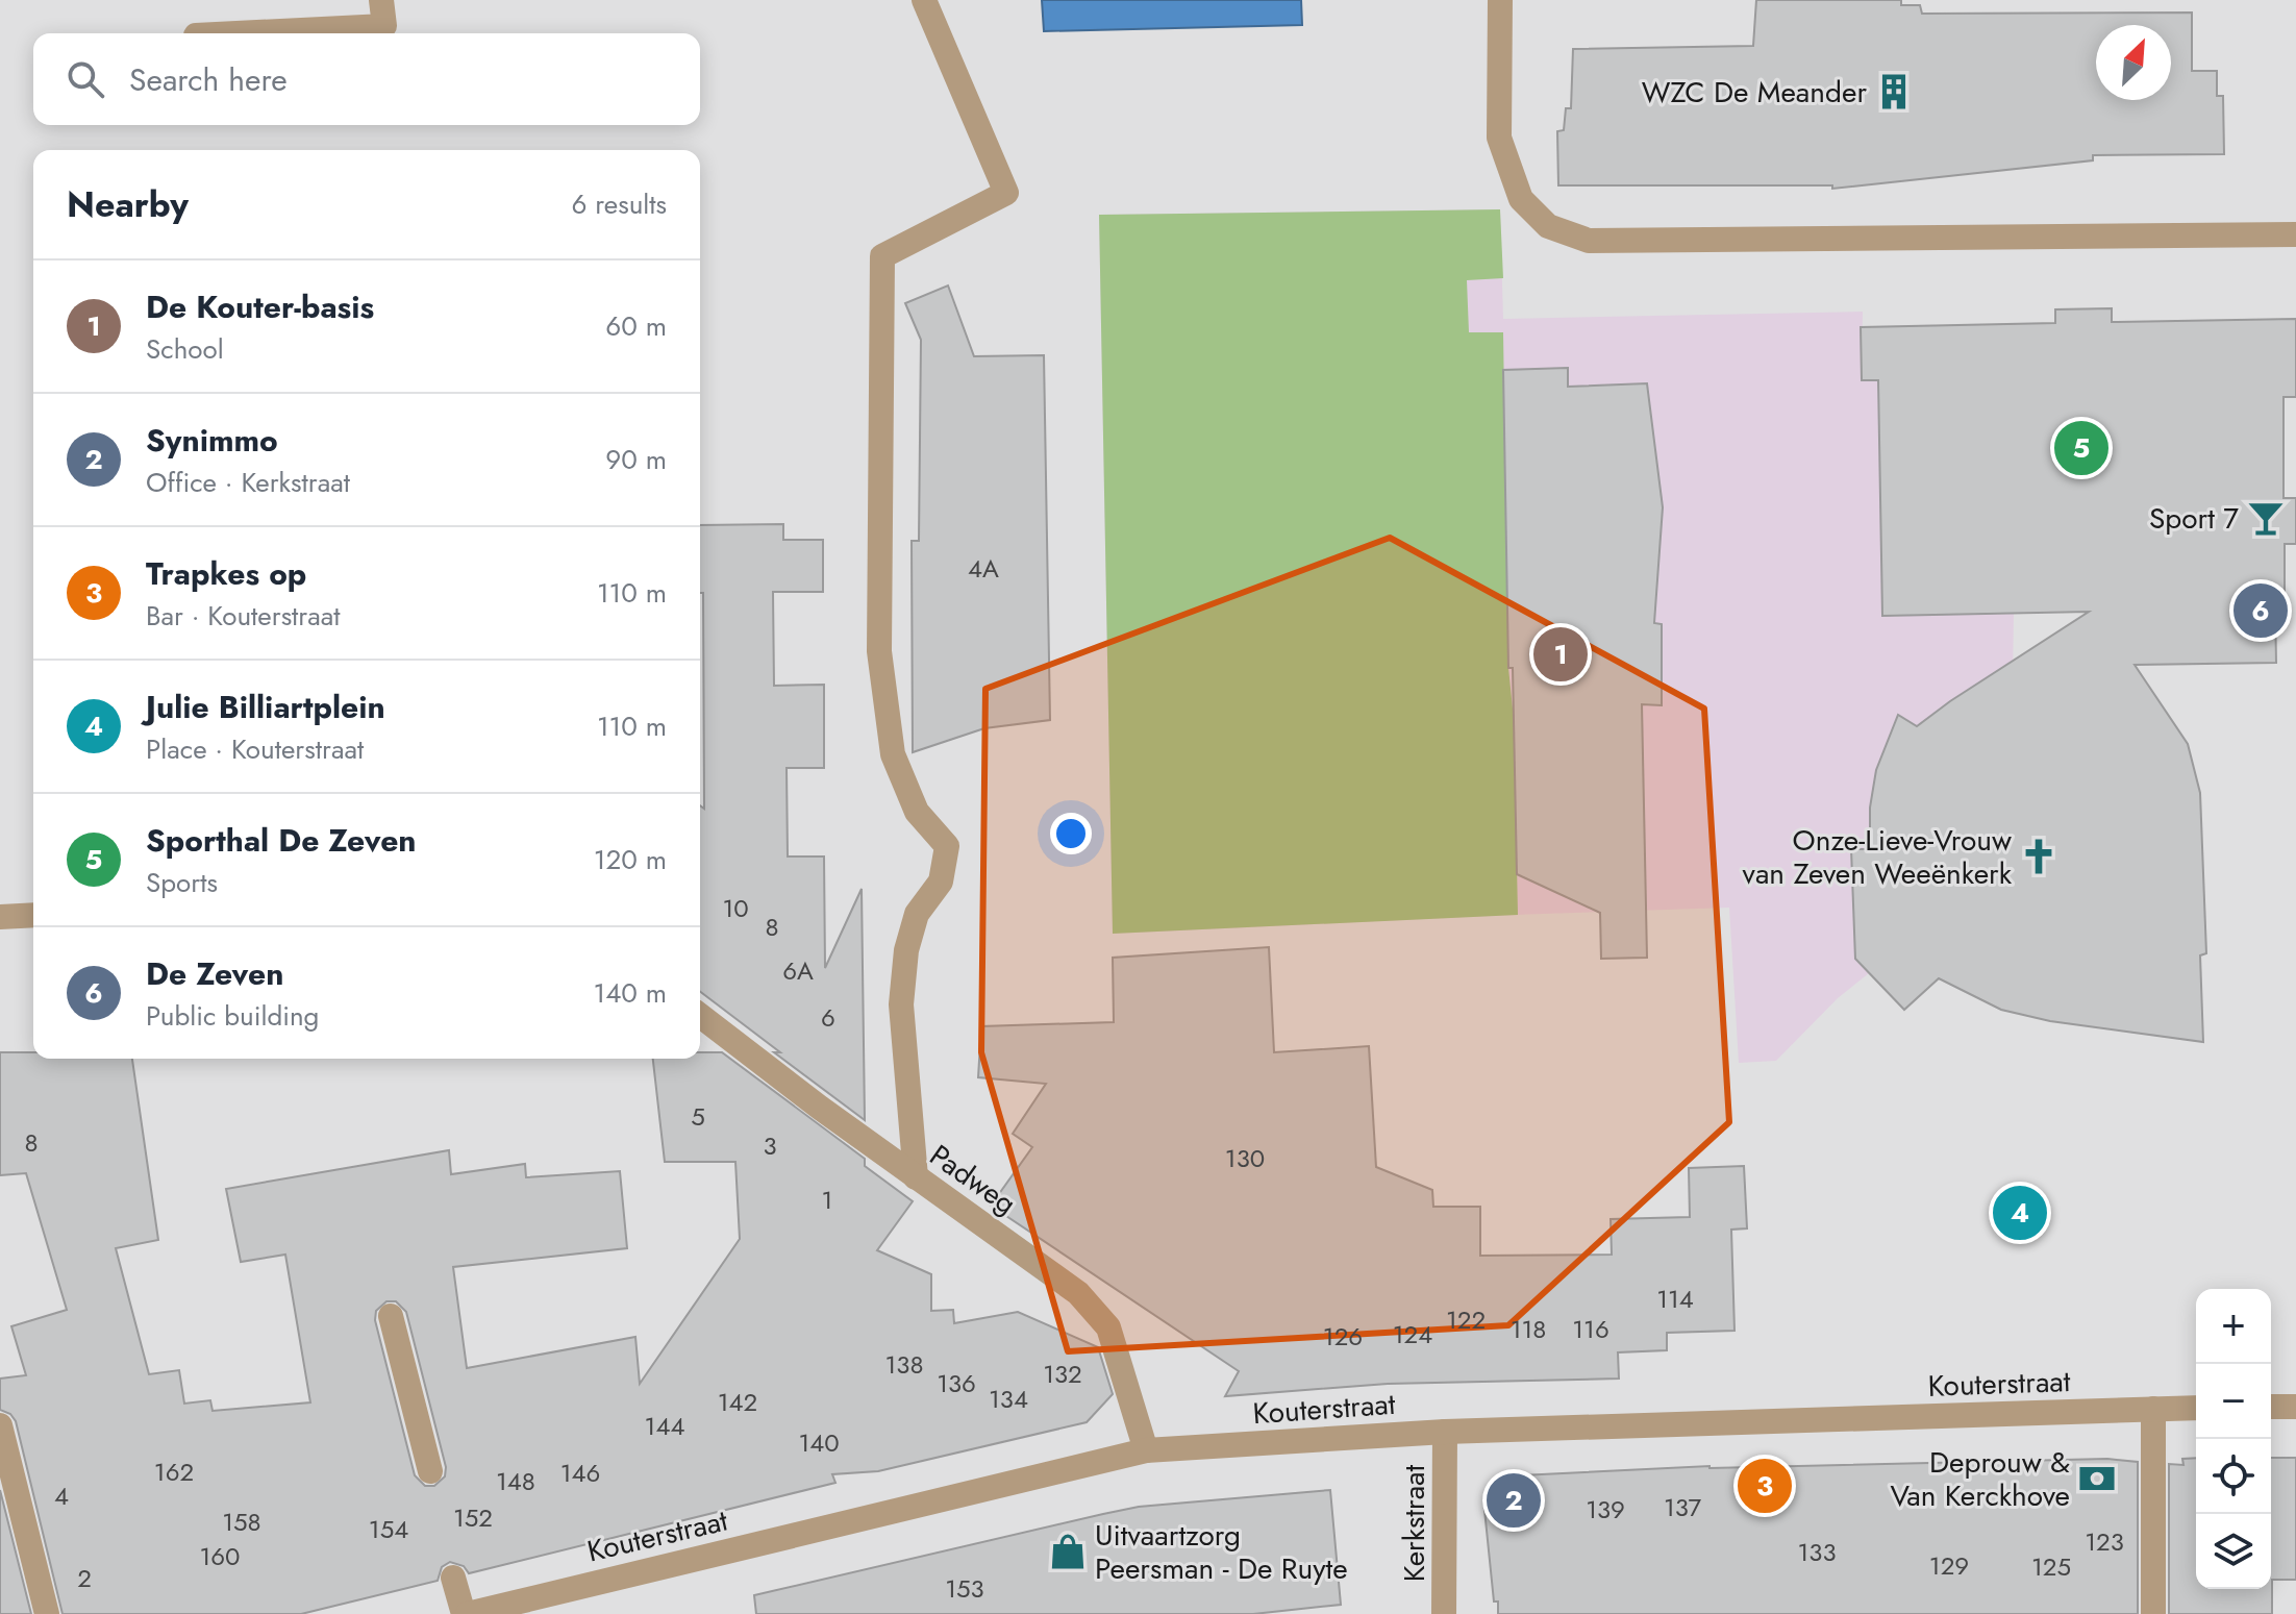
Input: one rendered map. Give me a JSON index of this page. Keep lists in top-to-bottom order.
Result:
{
  "streets": {
    "street": ["Padweg", "Kouterstraat", "Kerkstraat"]
  },
  "crossings": [
    ["Padweg", "Kouterstraat"],
    ["Kouterstraat", "Kerkstraat"]
  ],
  "places": {
    "building": ["WZC De Meander"],
    "bar": ["Sport 7"],
    "church": ["Onze-Lieve-Vrouw van Zeven Weeënkerk"],
    "bank": ["Deprouw & Van Kerckhove"],
    "shop": ["Uitvaartzorg Peersman - De Ruyte"]
  },
  "house_numbers": [
    "4A",
    "10",
    "8",
    "6A",
    "6",
    "5",
    "8",
    "3",
    "130",
    "1",
    "114",
    "122",
    "118",
    "116",
    "124",
    "126",
    "138",
    "132",
    "136",
    "134",
    "142",
    "144",
    "140",
    "162",
    "146",
    "148",
    "4",
    "137",
    "139",
    "152",
    "158",
    "154",
    "123",
    "133",
    "160",
    "129",
    "125",
    "2",
    "153"
  ],
  "north": "top right",
  "page": {
    "search": "Search here",
    "heading": ["Nearby", "6 results"],
    "list": [
      {
        "mark": "1",
        "name": "De Kouter-basis",
        "note": "School",
        "value": "60 m"
      },
      {
        "mark": "2",
        "name": "Synimmo",
        "note": "Office · Kerkstraat",
        "value": "90 m"
      },
      {
        "mark": "3",
        "name": "Trapkes op",
        "note": "Bar · Kouterstraat",
        "value": "110 m"
      },
      {
        "mark": "4",
        "name": "Julie Billiartplein",
        "note": "Place · Kouterstraat",
        "value": "110 m"
      },
      {
        "mark": "5",
        "name": "Sporthal De Zeven",
        "note": "Sports",
        "value": "120 m"
      },
      {
        "mark": "6",
        "name": "De Zeven",
        "note": "Public building",
        "value": "140 m"
      }
    ],
    "pins": [
      "5",
      "6",
      "1",
      "4",
      "3",
      "2"
    ],
    "map_buttons": ["+", "−"]
  }
}
